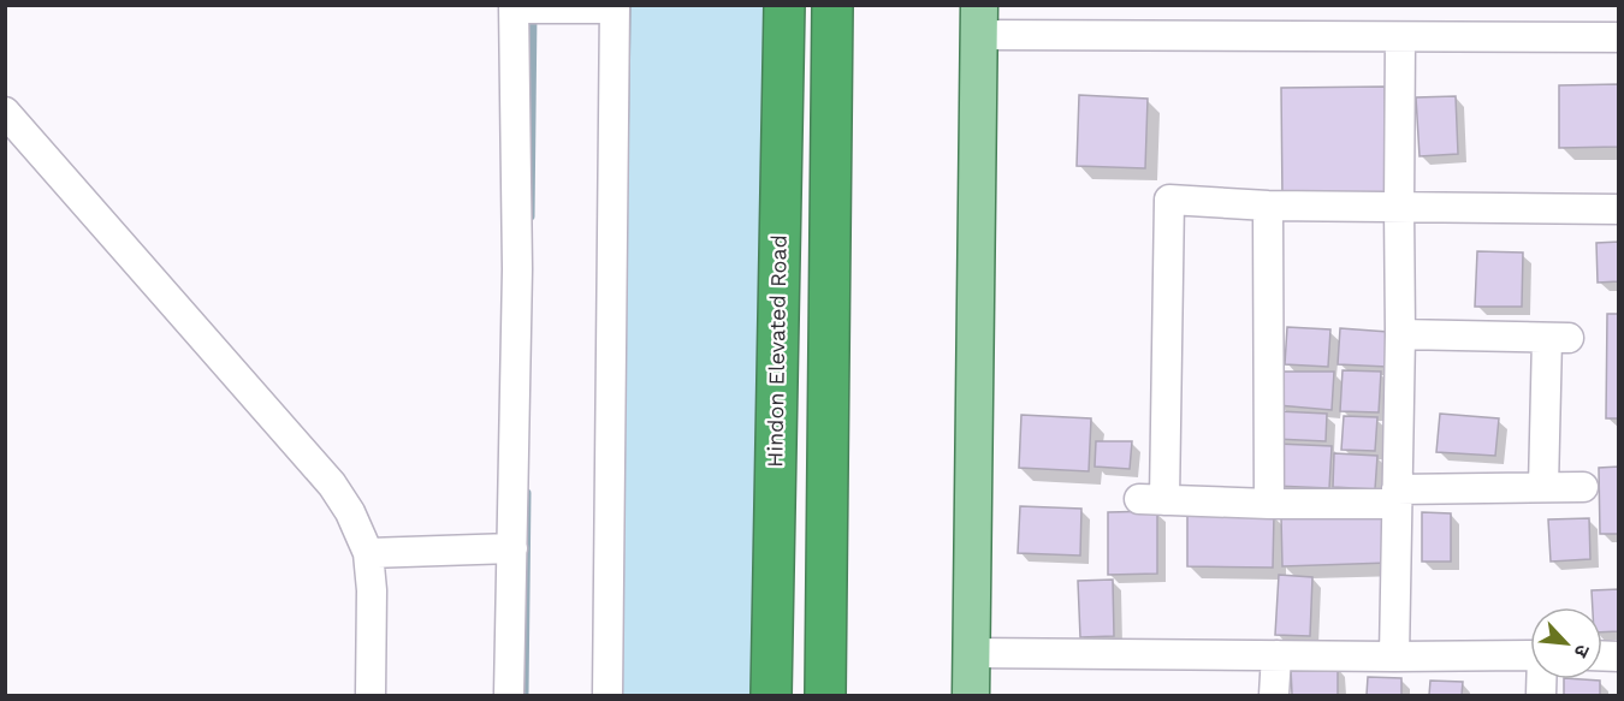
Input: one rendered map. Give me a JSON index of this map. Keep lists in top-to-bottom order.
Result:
{
  "streets": {
    "highway": ["Hindon Elevated Road"]
  },
  "north": "bottom right"
}
